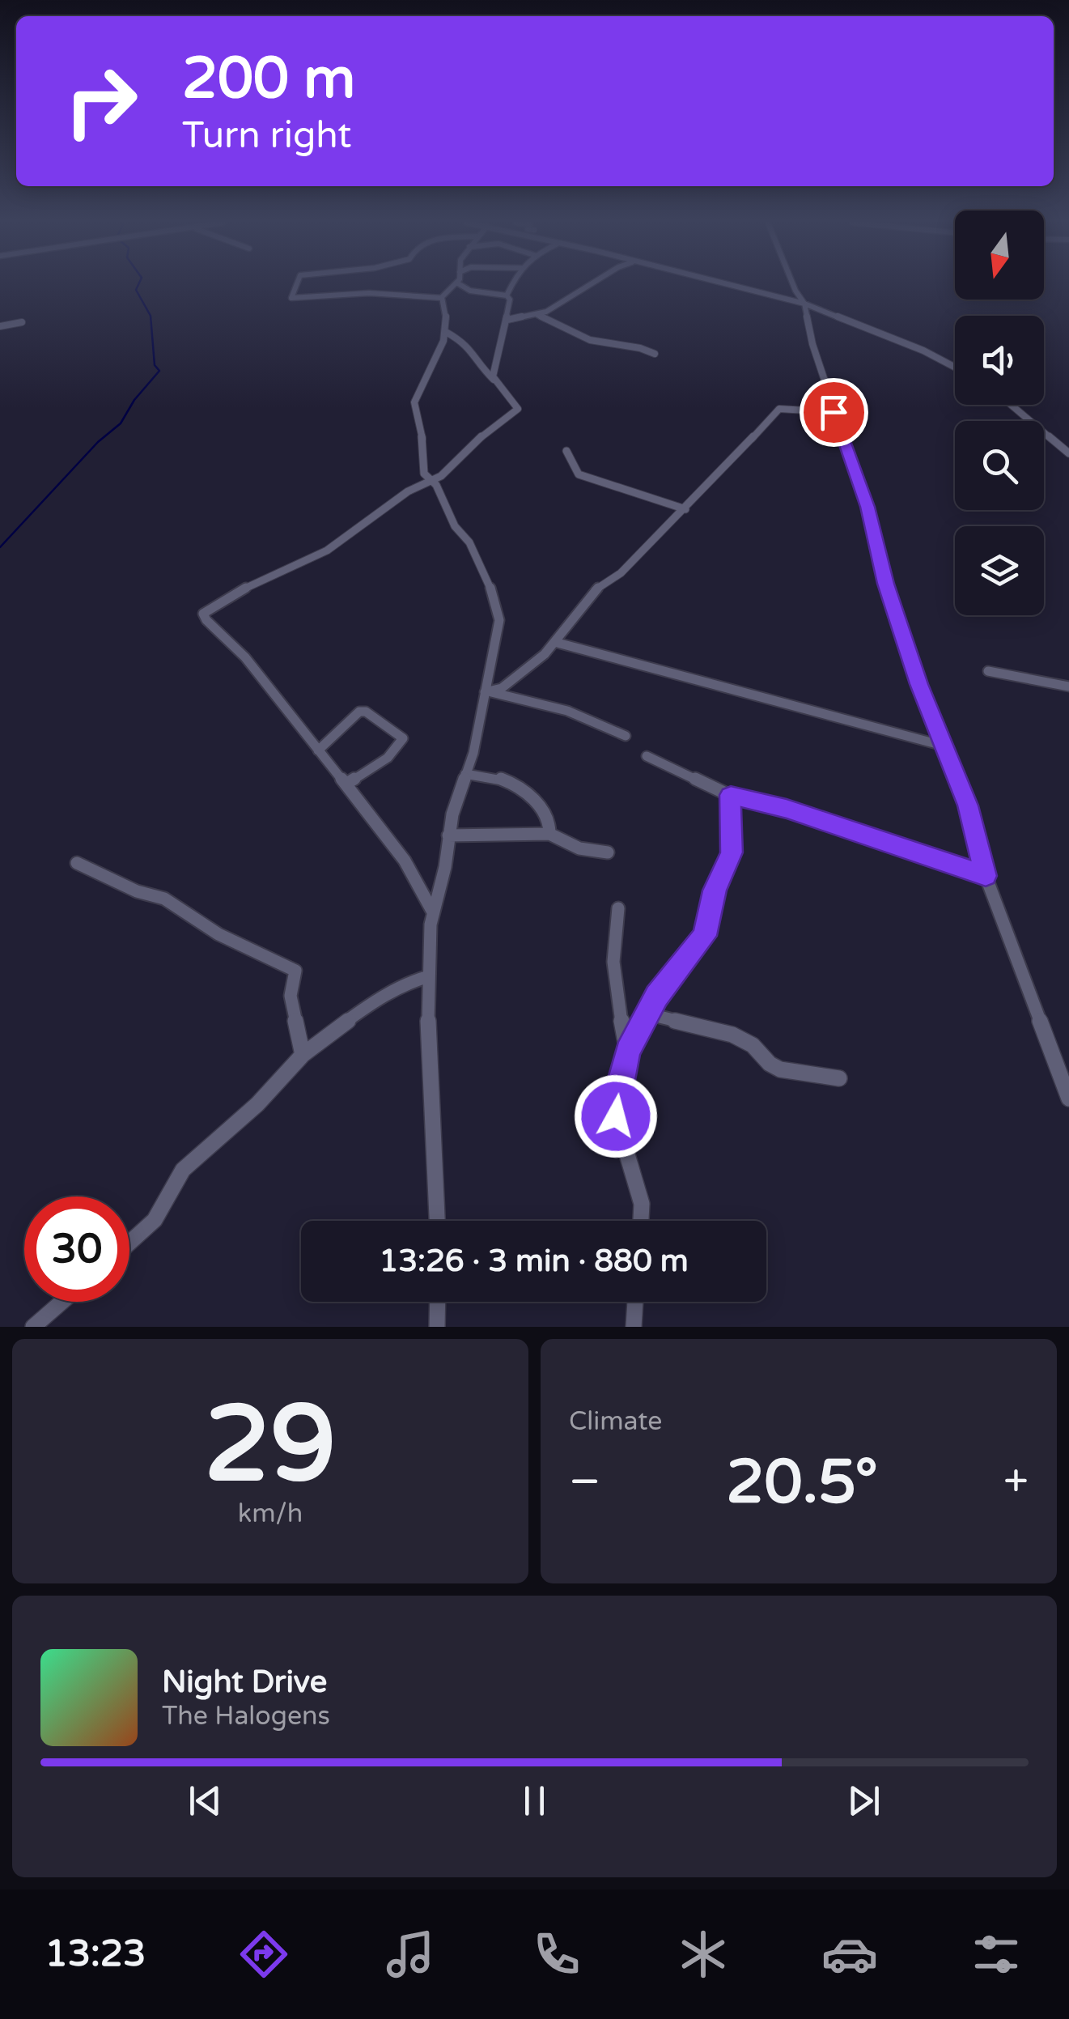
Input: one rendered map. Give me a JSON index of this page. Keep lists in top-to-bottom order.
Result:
{
  "north": "bottom",
  "page": {
    "turn": ["200 m", "Turn right"],
    "limit": "30",
    "trip": "13:26 · 3 min · 880 m",
    "tile": [
      ["29", "km/h"],
      "Climate"
    ],
    "heat": ["−", "20.5°", "+"],
    "song": ["Night Drive", "The Halogens"],
    "tabs": "13:23"
  }
}
